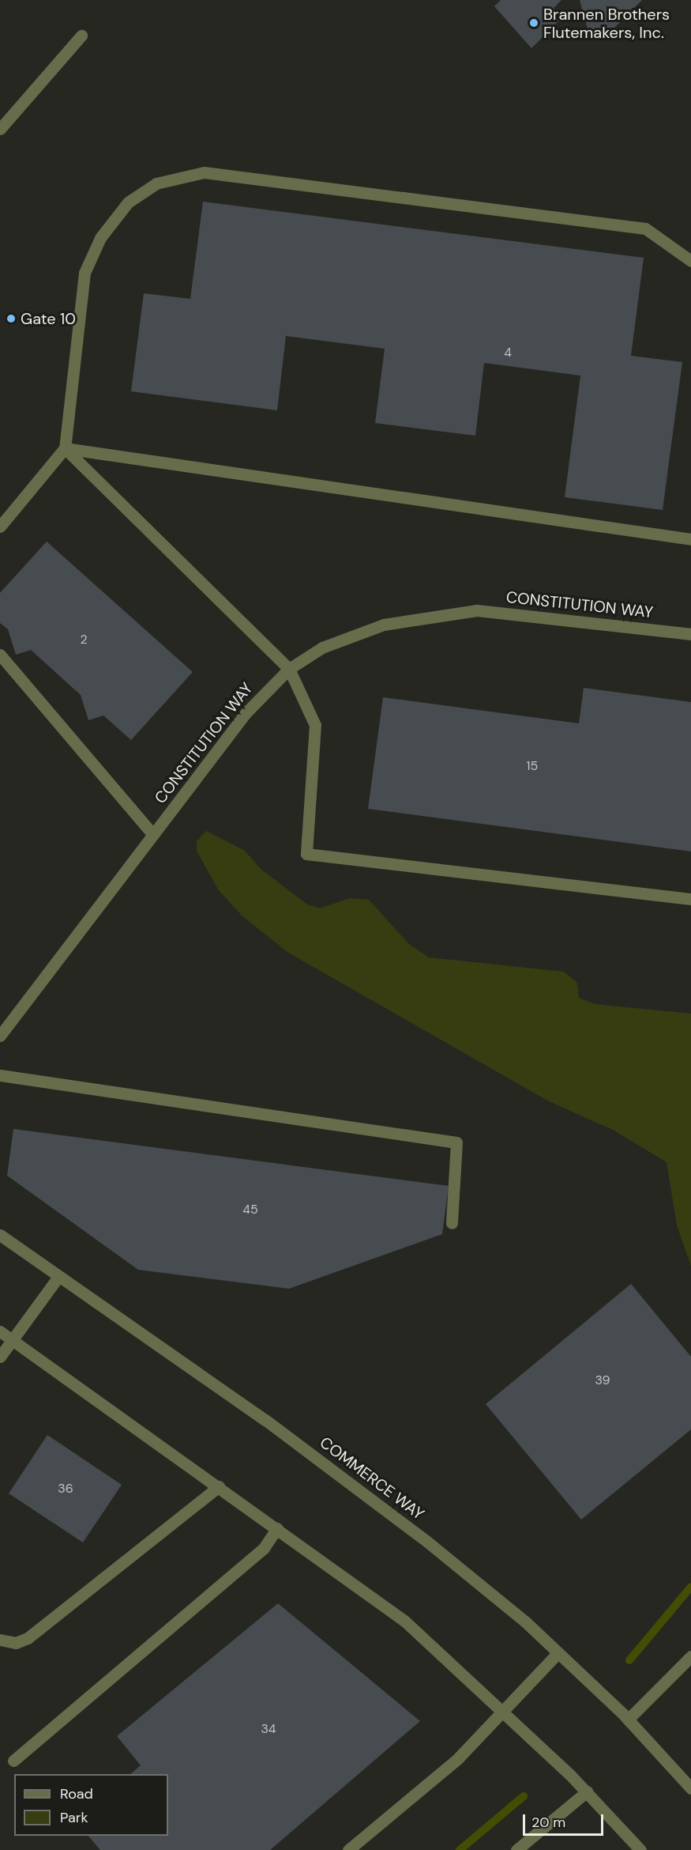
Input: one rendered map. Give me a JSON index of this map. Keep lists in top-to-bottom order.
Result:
{
  "streets": {
    "street": ["CONSTITUTION WAY", "COMMERCE WAY"]
  },
  "places": ["Brannen Brothers Flutemakers, Inc.", "Gate 10"],
  "house_numbers": [
    "4",
    "2",
    "15",
    "45",
    "39",
    "36",
    "34"
  ],
  "legend": ["Road", "Park"],
  "scale_bar": "20 m"
}
